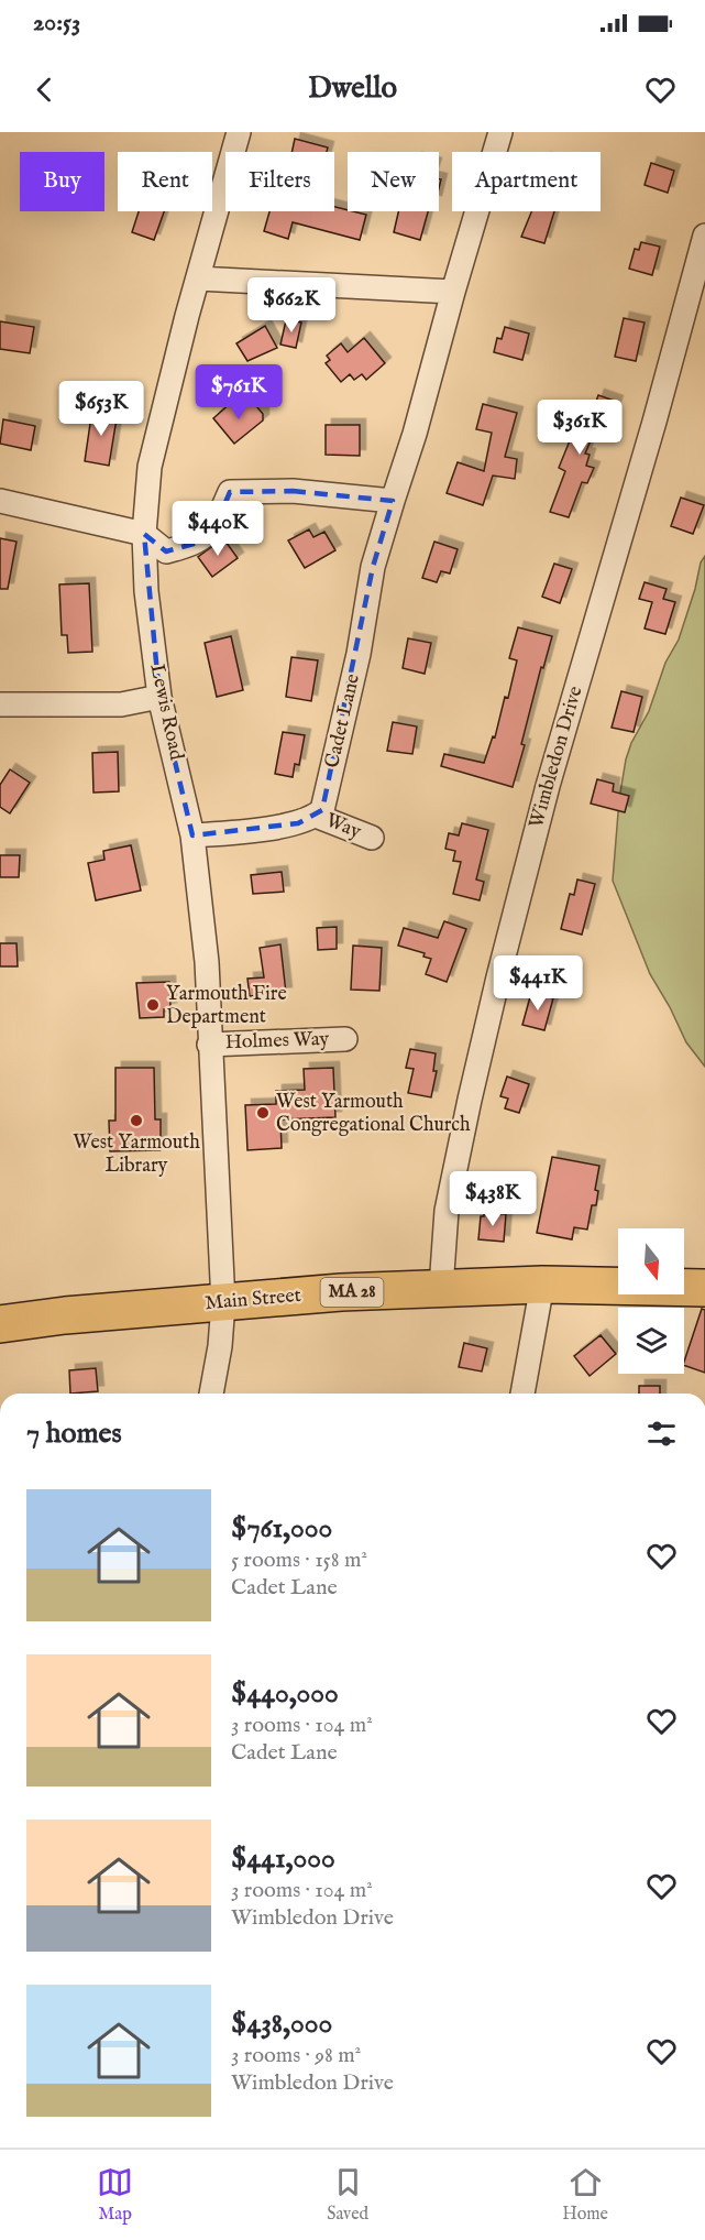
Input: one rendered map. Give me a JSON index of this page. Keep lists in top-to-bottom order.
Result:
{
  "streets": {
    "main road": ["MA 28", "Main Street"],
    "street": [
      "Lewis Road",
      "Cadet Lane",
      "Wimbledon Drive",
      "Way",
      "Holmes Way"
    ]
  },
  "crossings": [
    ["Lewis Road", "Holmes Way"],
    ["Lewis Road", "Main Street"],
    ["Cadet Lane", "Way"],
    ["Wimbledon Drive", "Main Street"]
  ],
  "places": ["Yarmouth Fire Department", "West Yarmouth Congregational Church", "West Yarmouth Library"],
  "north": "bottom",
  "page": {
    "status": "20:53",
    "header": "Dwello",
    "chip": [
      "Buy",
      "Rent",
      "Filters",
      "New",
      "Apartment"
    ],
    "price": [
      "$662K",
      "$761K",
      "$653K",
      "$361K",
      "$440K",
      "$441K",
      "$438K"
    ],
    "heading": "7 homes",
    "list": [
      {
        "name": "$761,000",
        "note": "5 rooms · 158 m² · Cadet Lane"
      },
      {
        "name": "$440,000",
        "note": "3 rooms · 104 m² · Cadet Lane"
      },
      {
        "name": "$441,000",
        "note": "3 rooms · 104 m² · Wimbledon Drive"
      },
      {
        "name": "$438,000",
        "note": "3 rooms · 98 m² · Wimbledon Drive"
      }
    ],
    "tabs": ["Map", "Saved", "Home"]
  }
}
